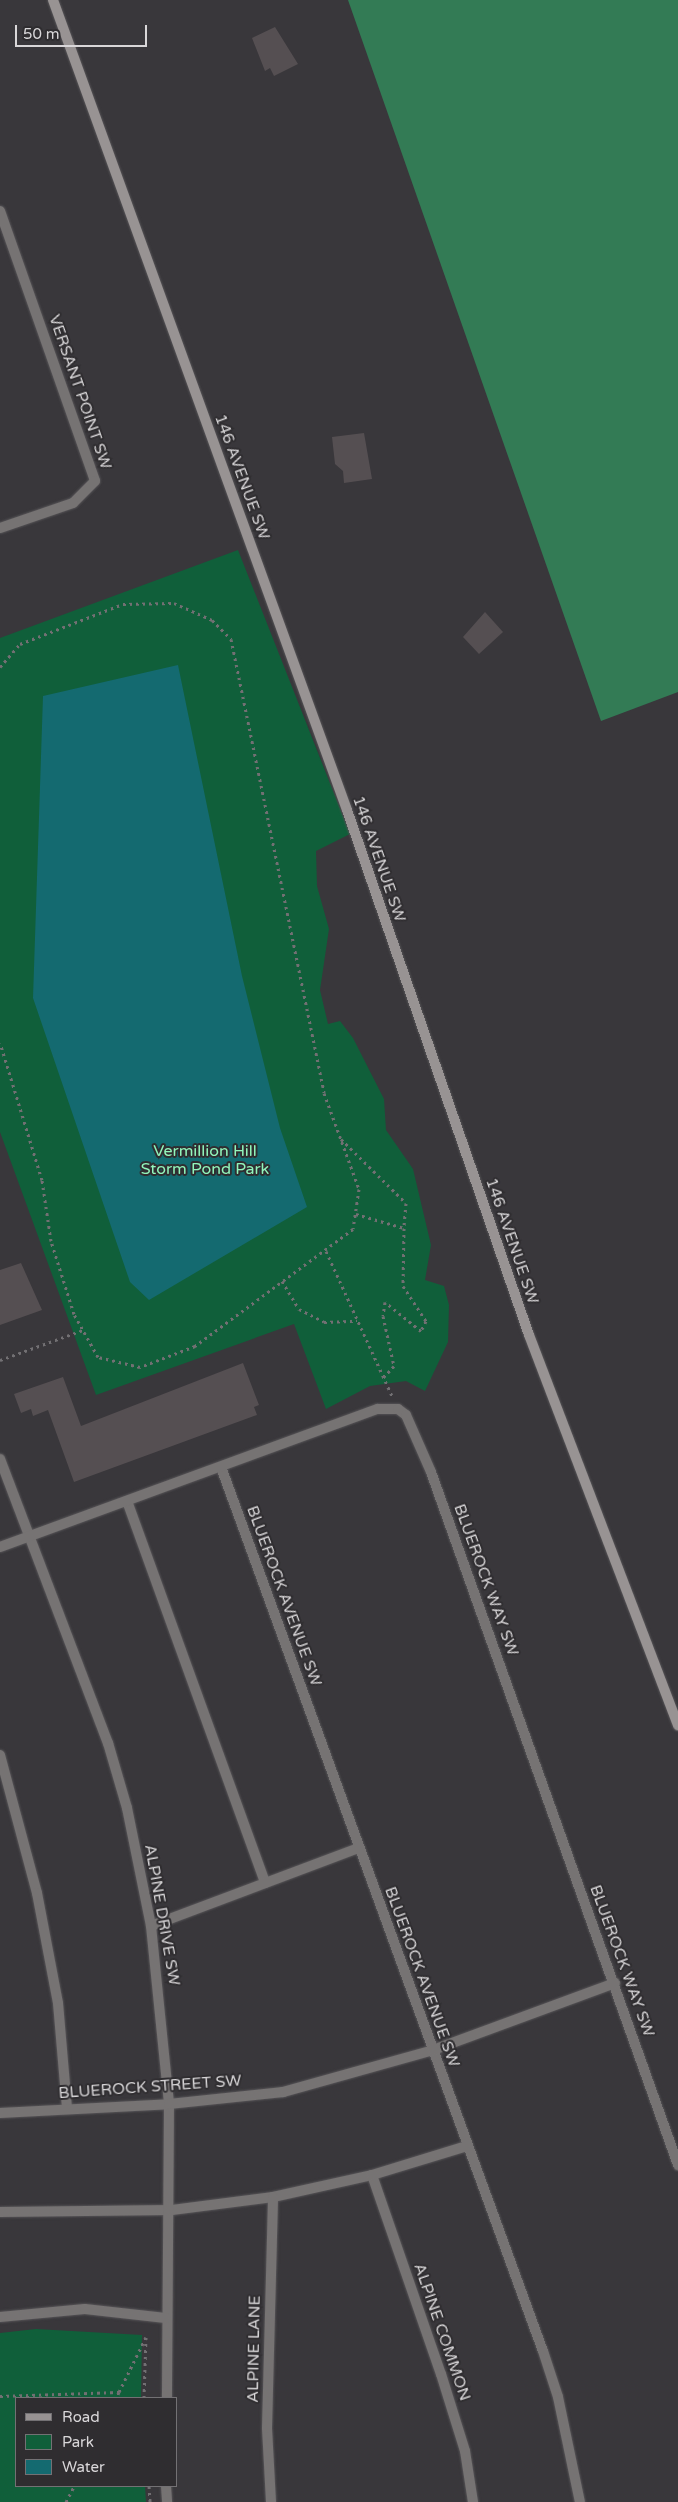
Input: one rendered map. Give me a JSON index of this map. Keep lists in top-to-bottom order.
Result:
{
  "streets": {
    "street": [
      "VERSANT POINT SW",
      "146 AVENUE SW",
      "BLUEROCK WAY SW",
      "BLUEROCK AVENUE SW",
      "ALPINE DRIVE SW",
      "BLUEROCK STREET SW",
      "ALPINE COMMON",
      "ALPINE LANE"
    ]
  },
  "crossings": [
    ["BLUEROCK WAY SW", "BLUEROCK STREET SW"],
    ["BLUEROCK AVENUE SW", "BLUEROCK STREET SW"],
    ["ALPINE DRIVE SW", "BLUEROCK STREET SW"]
  ],
  "parks": ["Vermillion Hill Storm Pond Park"],
  "legend": ["Road", "Park", "Water"],
  "scale_bar": "50 m"
}
